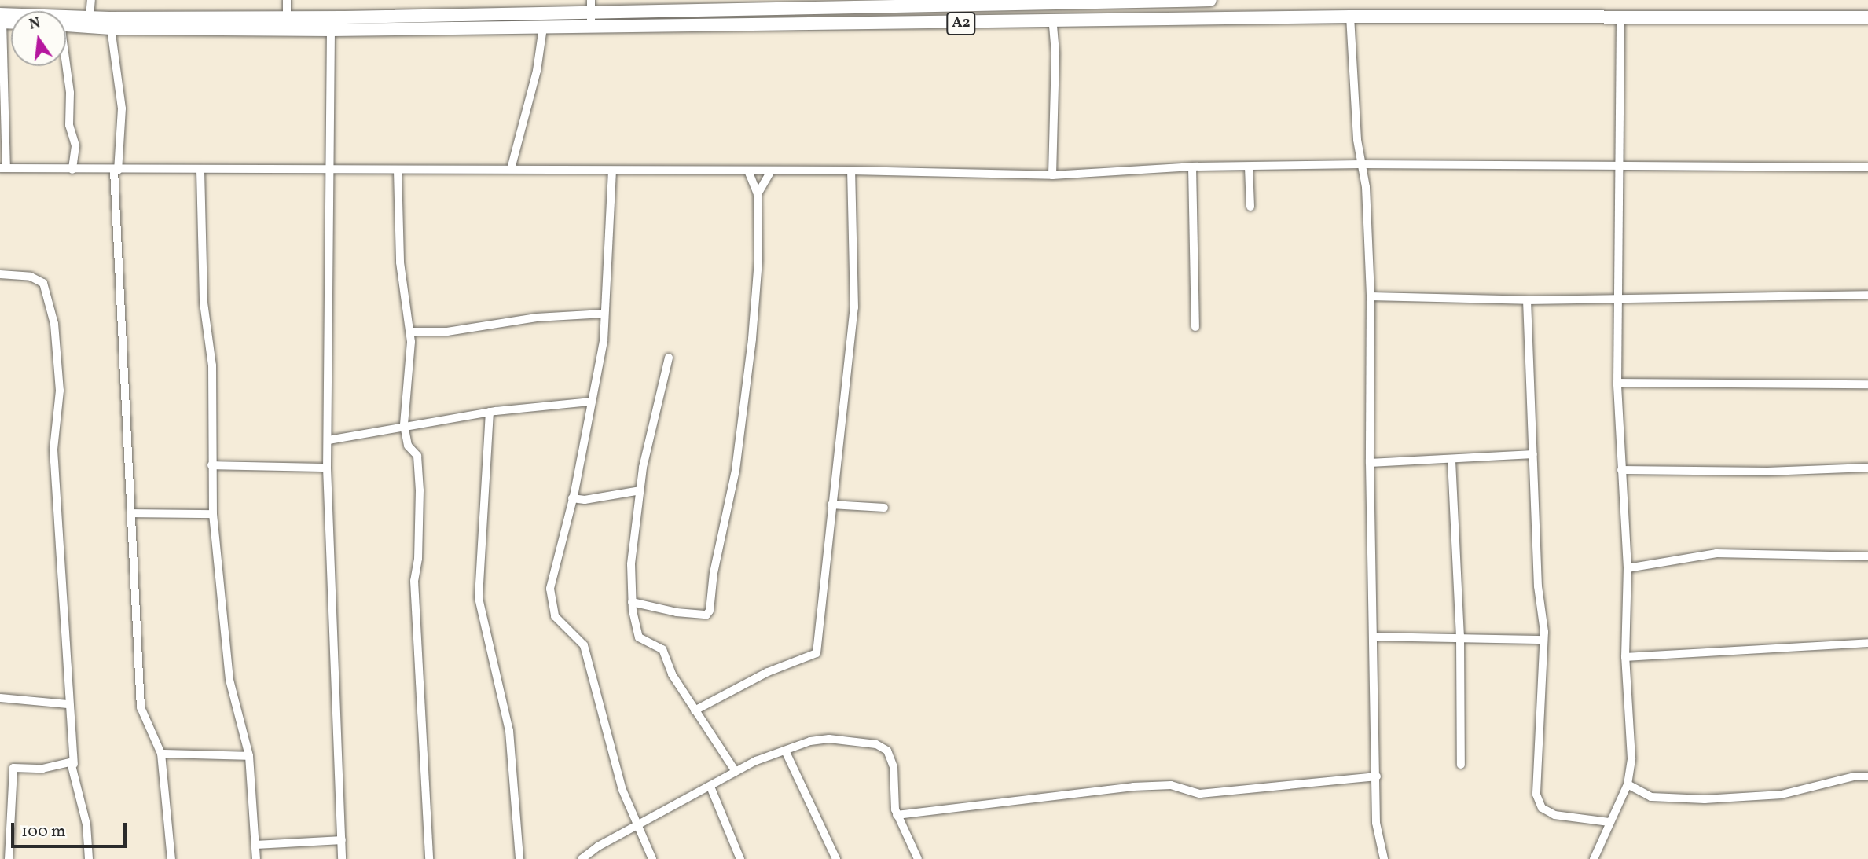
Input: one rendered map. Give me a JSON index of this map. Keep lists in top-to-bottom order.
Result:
{
  "streets": {
    "highway": ["A2"]
  },
  "scale_bar": "100 m",
  "north": "top"
}
